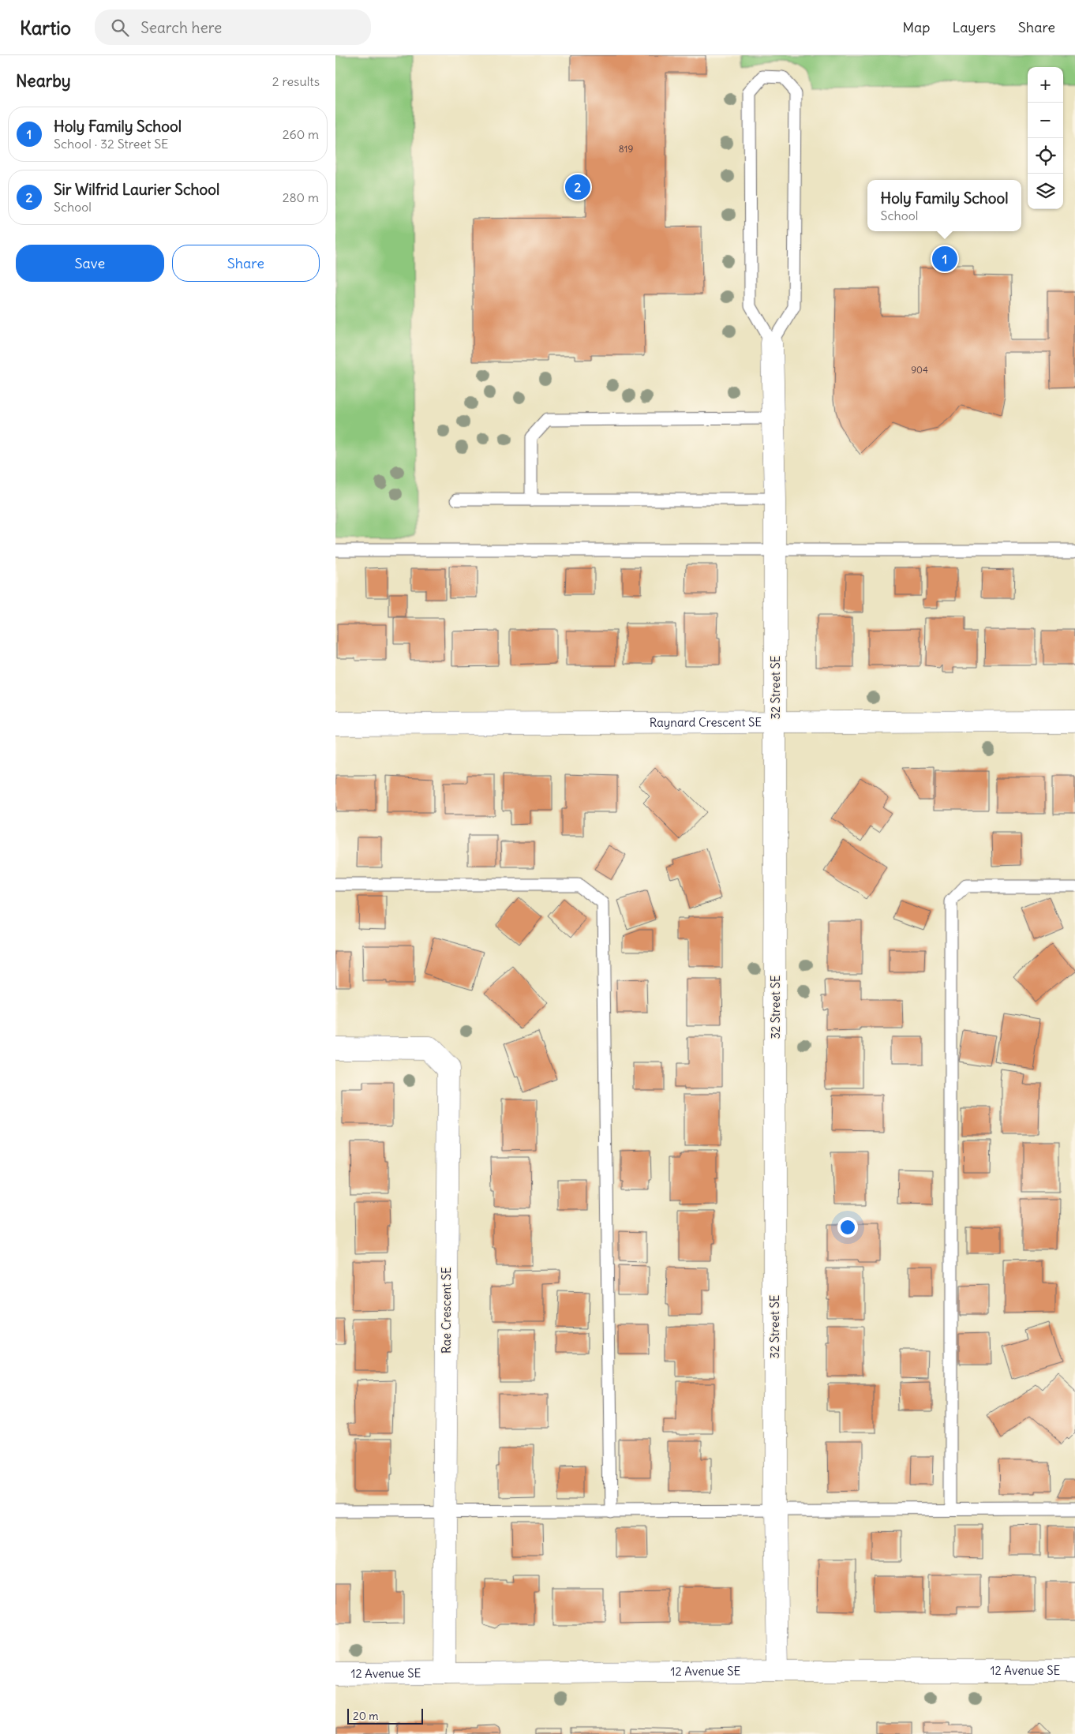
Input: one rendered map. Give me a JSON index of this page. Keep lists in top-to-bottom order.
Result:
{
  "streets": {
    "street": [
      "32 Street SE",
      "Raynard Crescent SE",
      "Rae Crescent SE",
      "12 Avenue SE"
    ]
  },
  "crossings": [
    ["32 Street SE", "Raynard Crescent SE"],
    ["32 Street SE", "12 Avenue SE"],
    ["Rae Crescent SE", "12 Avenue SE"]
  ],
  "house_numbers": ["819", "904"],
  "scale_bar": "20 m",
  "page": {
    "header": "Kartio",
    "search": "Search here",
    "nav": ["Map", "Layers", "Share"],
    "heading": ["Nearby", "2 results"],
    "map_buttons": ["+", "−"],
    "list": [
      {
        "mark": "1",
        "name": "Holy Family School",
        "note": "School · 32 Street SE",
        "value": "260 m"
      },
      {
        "mark": "2",
        "name": "Sir Wilfrid Laurier School",
        "note": "School",
        "value": "280 m"
      }
    ],
    "pins": ["2", "1"],
    "popup": ["Holy Family School", "School"],
    "buttons": ["Save", "Share"],
    "scale": "20 m"
  }
}
